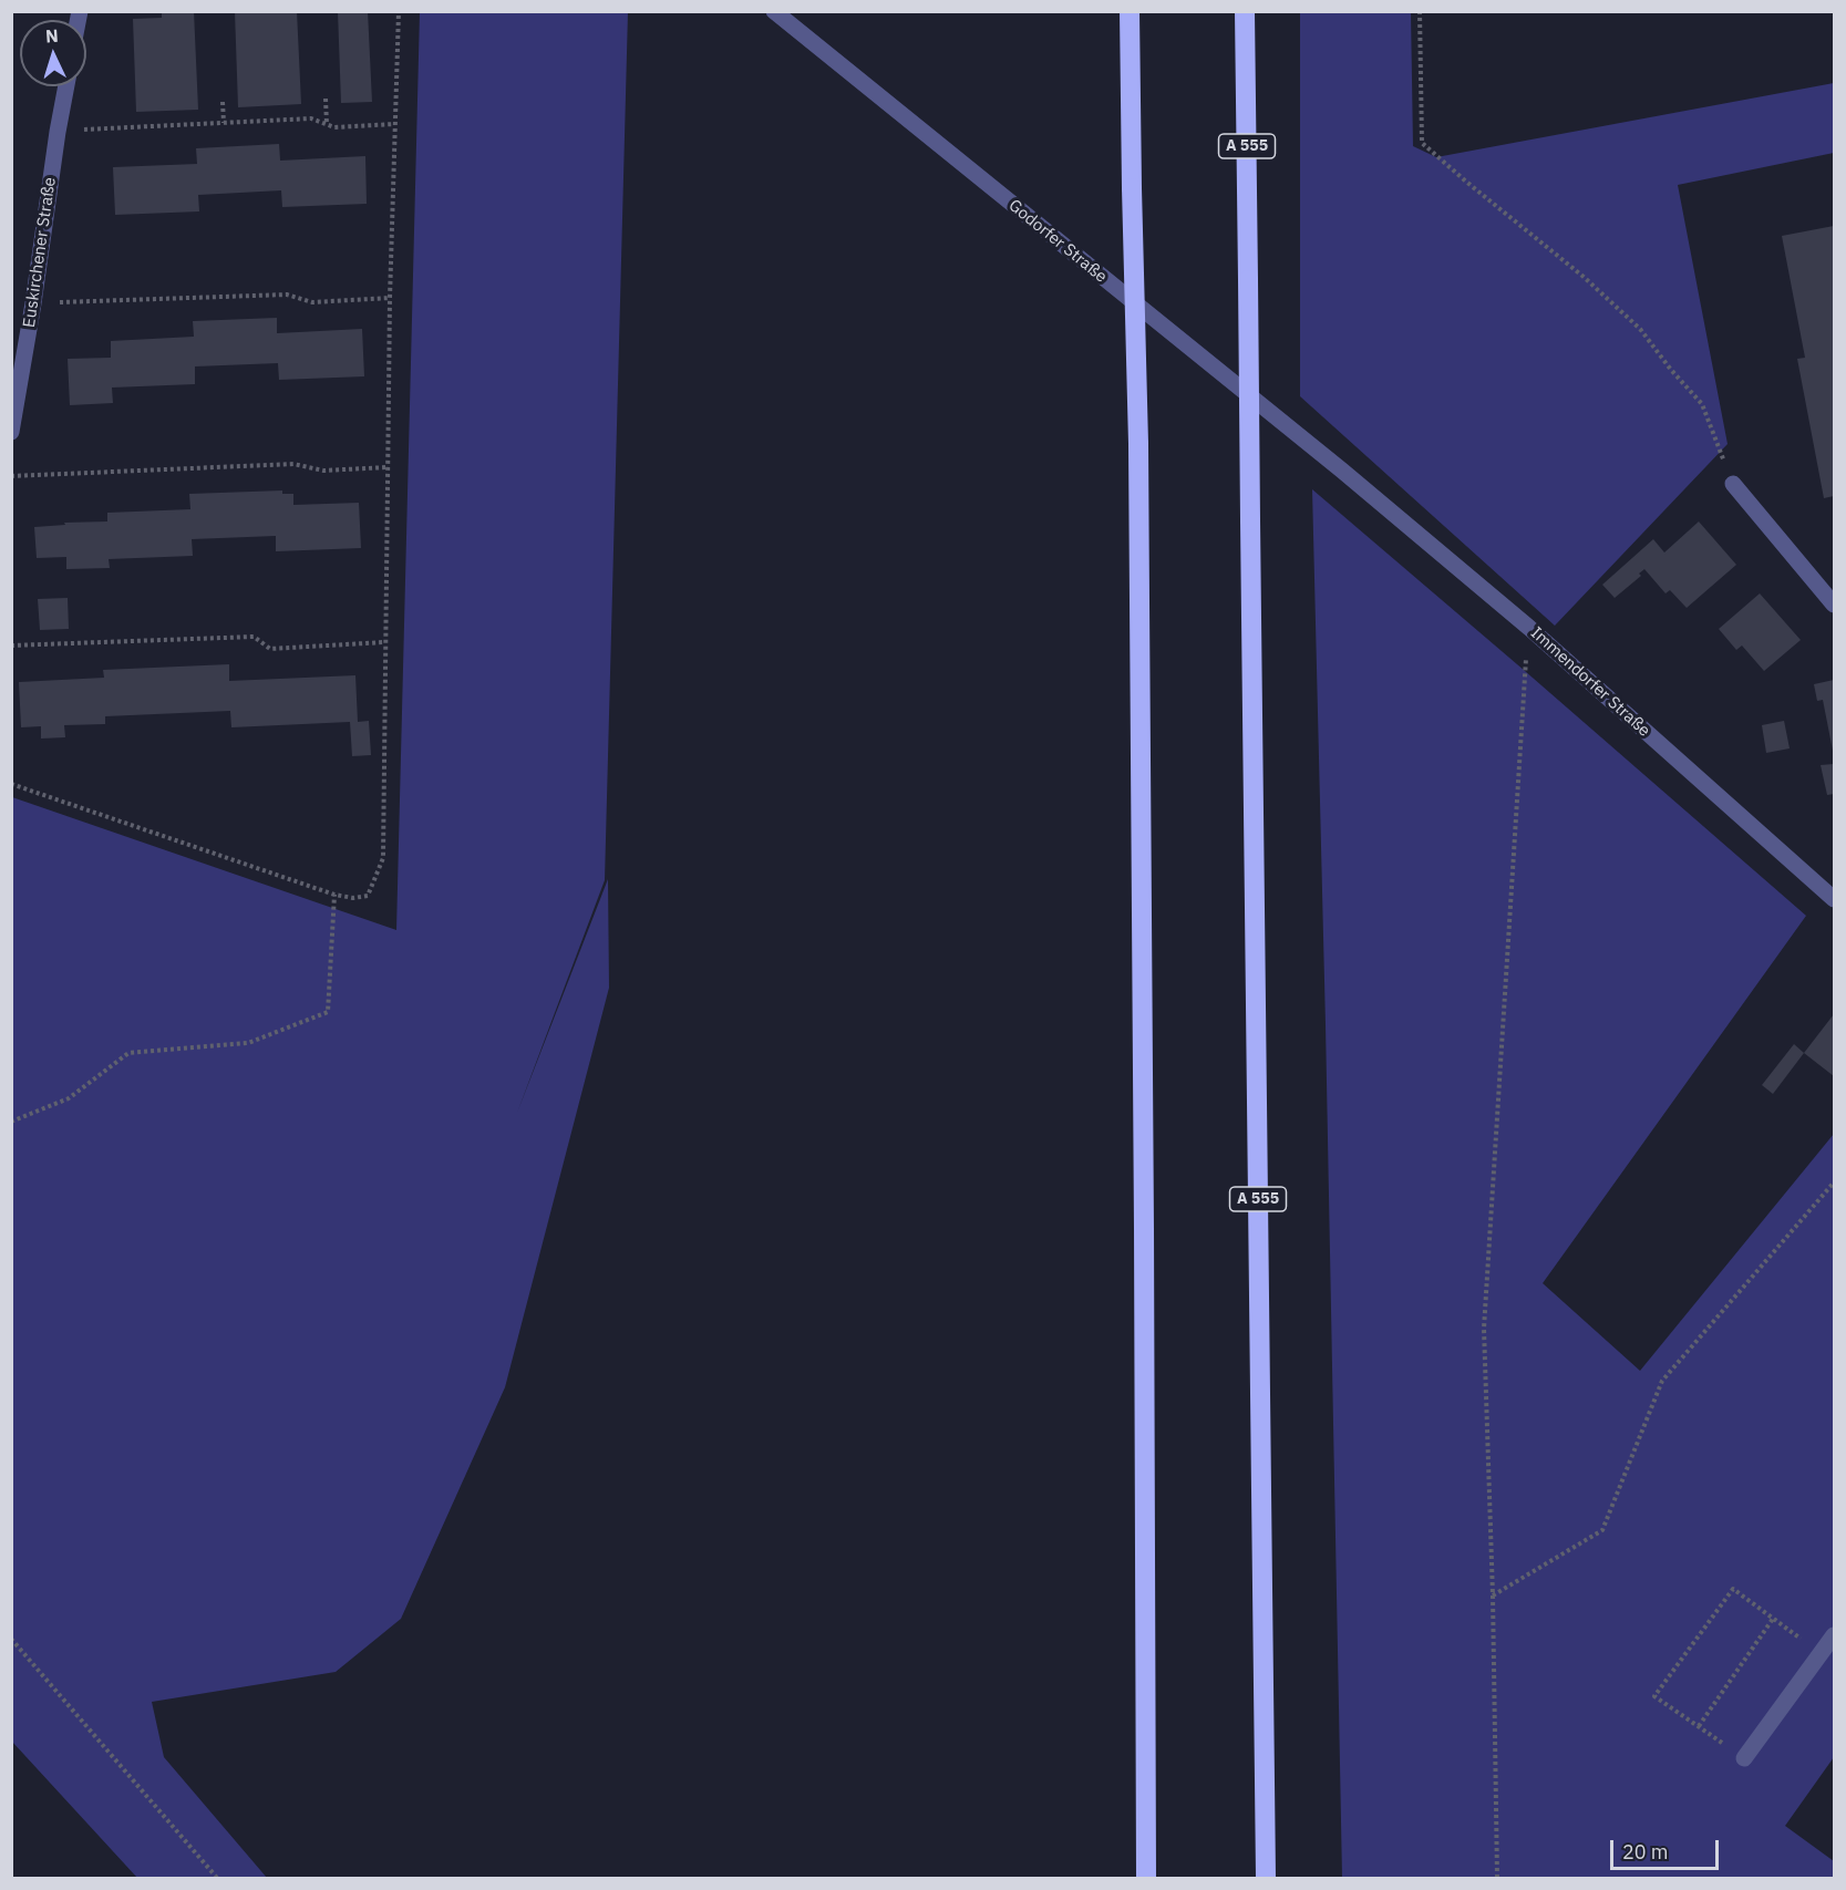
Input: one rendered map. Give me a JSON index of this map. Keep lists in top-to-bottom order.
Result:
{
  "streets": {
    "highway": ["A 555"],
    "street": ["Godorfer Straße", "Euskirchener Straße", "Immendorfer Straße"]
  },
  "crossings": [
    ["Godorfer Straße", "Immendorfer Straße"]
  ],
  "scale_bar": "20 m",
  "north": "top"
}
